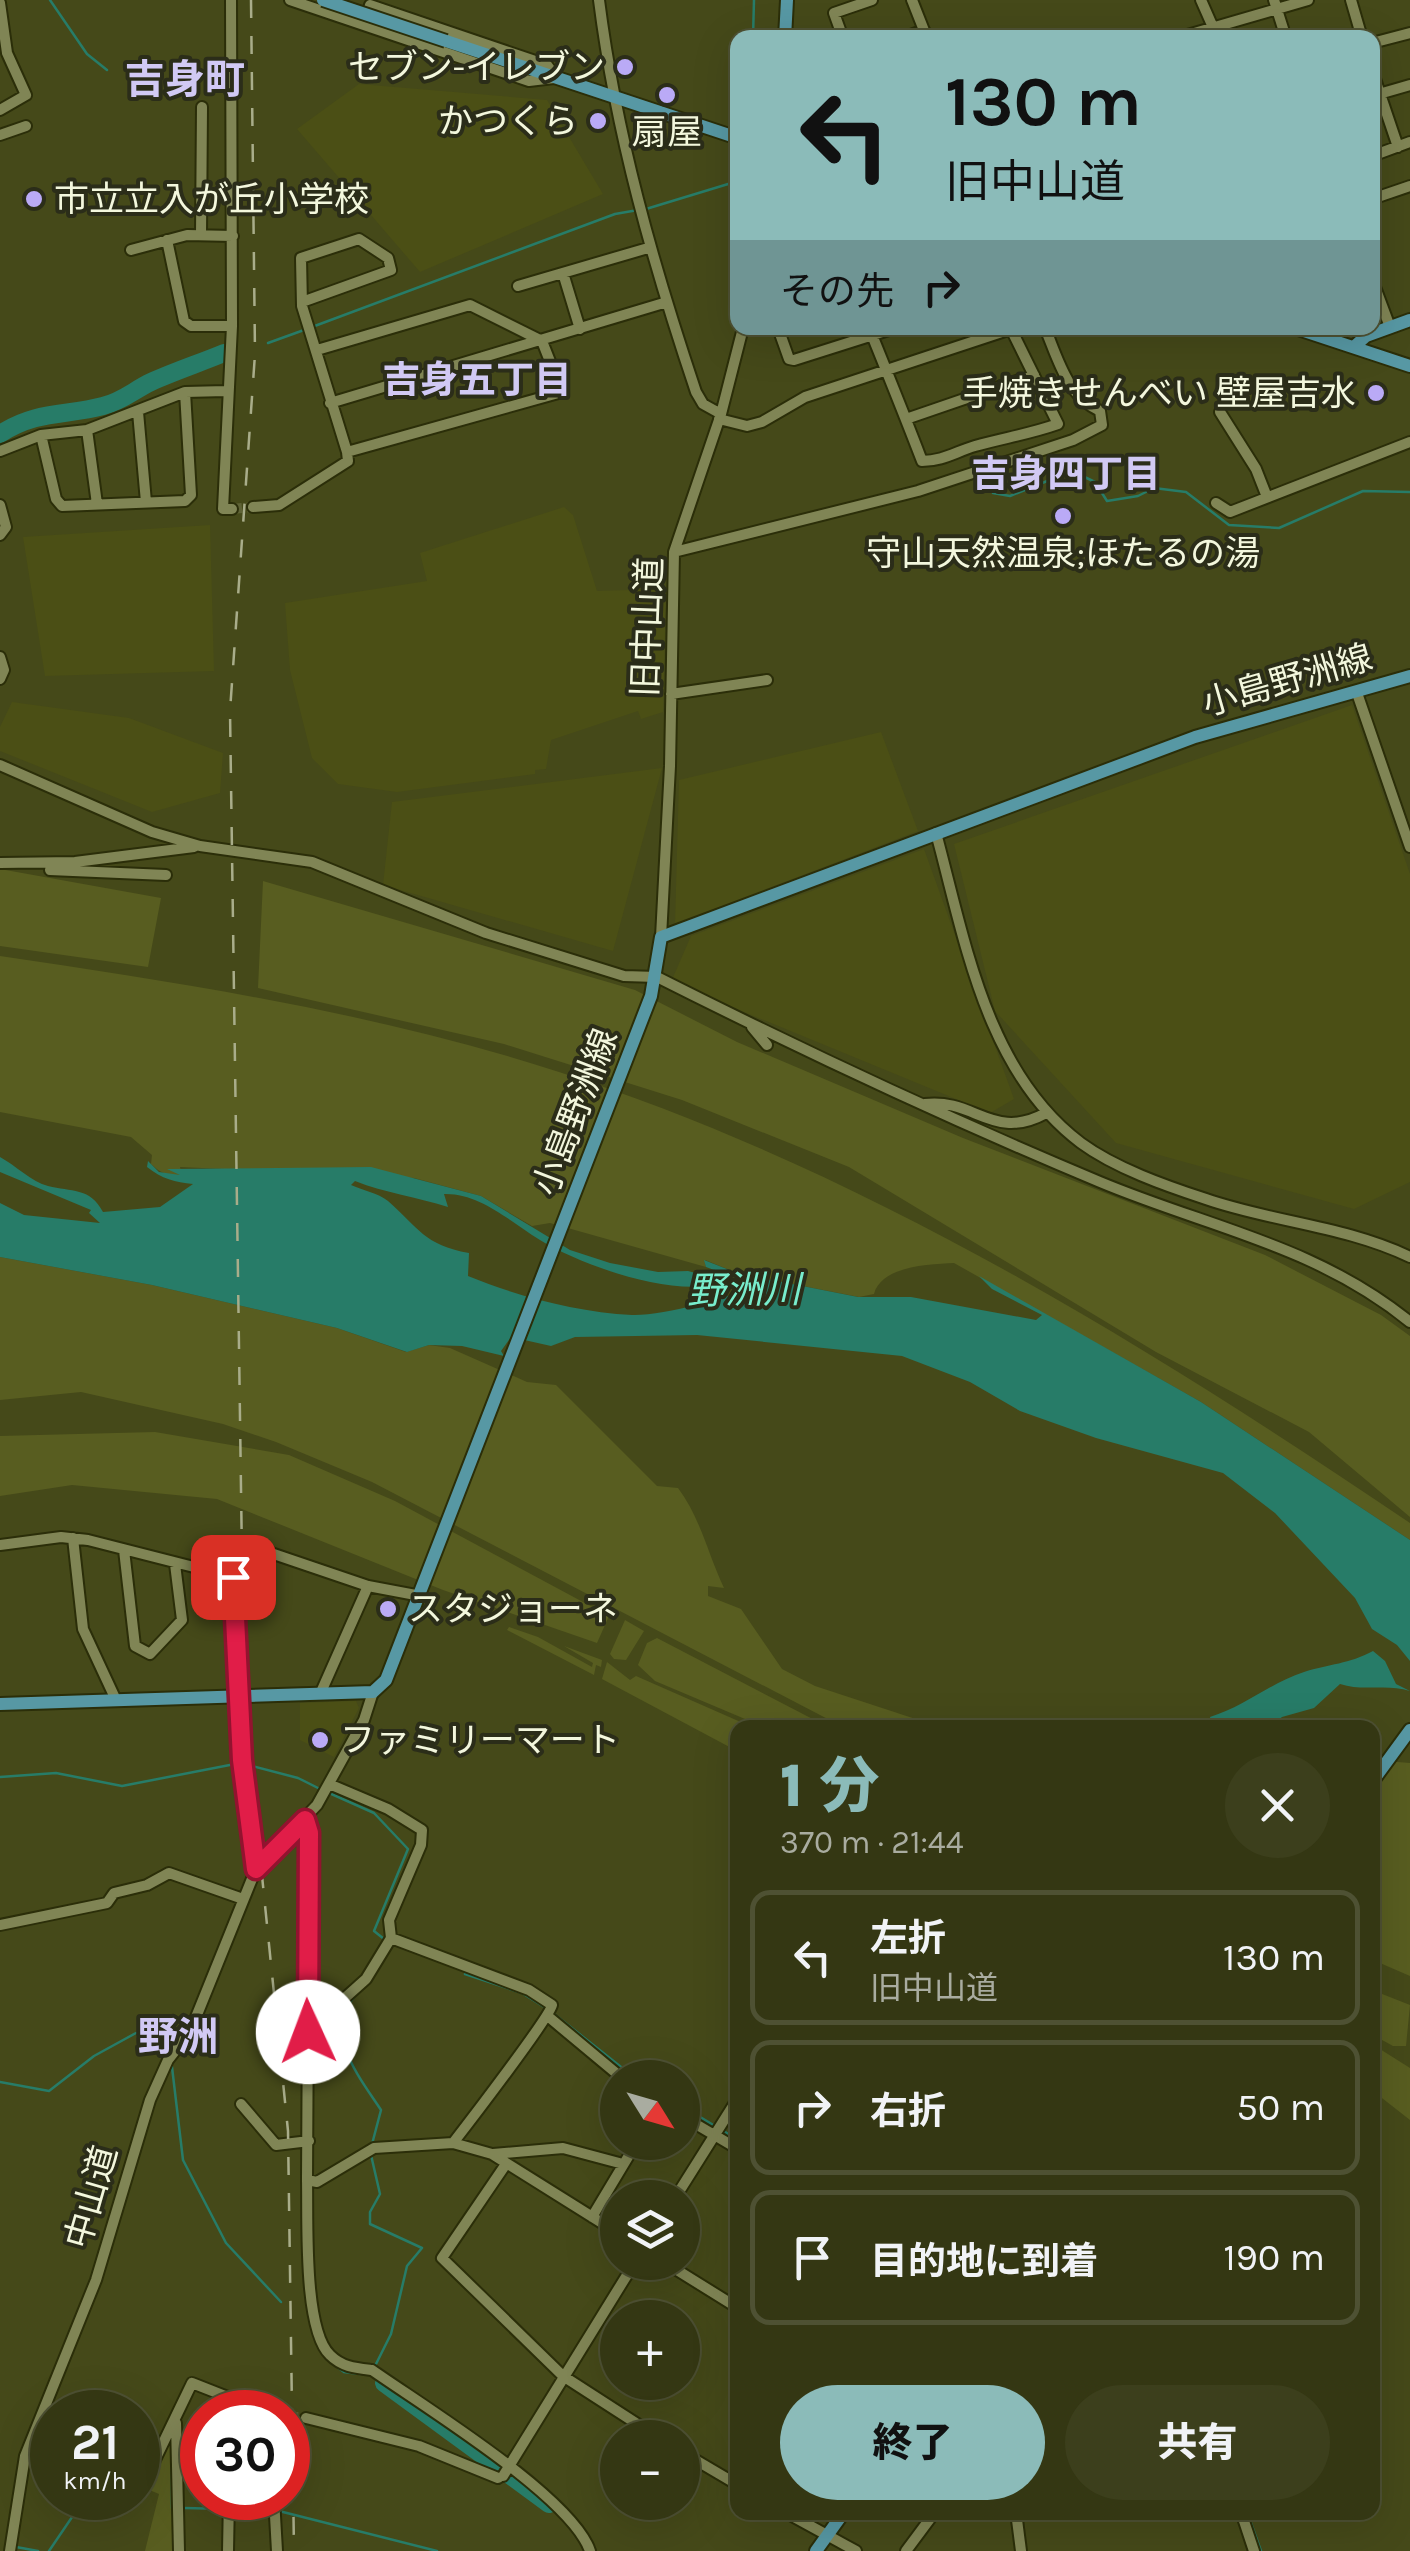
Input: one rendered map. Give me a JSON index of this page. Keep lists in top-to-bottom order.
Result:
{
  "streets": {
    "main road": ["小島野洲線"],
    "street": ["旧中山道", "中山道"]
  },
  "crossings": [
    ["旧中山道", "小島野洲線"]
  ],
  "districts": [
    "吉身町",
    "吉身五丁目",
    "吉身四丁目",
    "野洲"
  ],
  "water": ["野洲川"],
  "places": [
    "セブン-イレブン",
    "扇屋",
    "かつくら",
    "市立立入が丘小学校",
    "手焼きせんべい 壁屋吉水",
    "守山天然温泉;ほたるの湯",
    "スタジョーネ",
    "ファミリーマート"
  ],
  "north": "bottom right",
  "page": {
    "turn": ["130 m", "旧中山道"],
    "then": "その先",
    "heading": ["1 分", "370 m · 21:44"],
    "list": [
      {
        "name": "左折",
        "note": "旧中山道",
        "value": "130 m"
      },
      {
        "name": "右折",
        "value": "50 m"
      },
      {
        "name": "目的地に到着",
        "value": "190 m"
      }
    ],
    "map_buttons": ["+", "−"],
    "buttons": ["終了", "共有"],
    "speed": "21 km/h",
    "limit": "30"
  }
}
